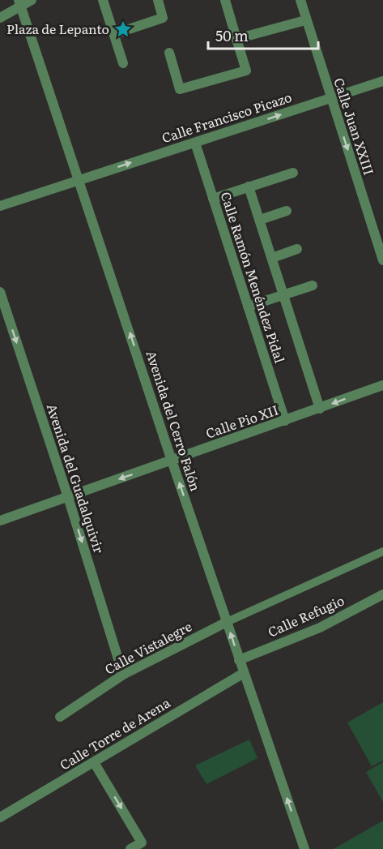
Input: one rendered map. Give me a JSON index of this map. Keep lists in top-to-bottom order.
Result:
{
  "streets": {
    "street": [
      "Calle Francisco Picazo",
      "Calle Juan XXIII",
      "Calle Ramón Menéndez Pidal",
      "Avenida del Cerro Falón",
      "Calle Pio XII",
      "Avenida del Guadalquivir",
      "Calle Refugio",
      "Calle Vistalegre",
      "Calle Torre de Arena"
    ]
  },
  "crossings": [
    ["Calle Francisco Picazo", "Calle Juan XXIII"],
    ["Calle Francisco Picazo", "Calle Ramón Menéndez Pidal"],
    ["Calle Francisco Picazo", "Avenida del Cerro Falón"],
    ["Calle Ramón Menéndez Pidal", "Calle Pio XII"],
    ["Avenida del Cerro Falón", "Calle Pio XII"],
    ["Avenida del Cerro Falón", "Calle Refugio"],
    ["Avenida del Cerro Falón", "Calle Vistalegre"],
    ["Avenida del Cerro Falón", "Calle Torre de Arena"],
    ["Calle Pio XII", "Avenida del Guadalquivir"],
    ["Avenida del Guadalquivir", "Calle Vistalegre"]
  ],
  "one_way": [
    "Calle Juan XXIII",
    "Avenida del Cerro Falón",
    "Calle Pio XII",
    "Avenida del Guadalquivir"
  ],
  "places": {
    "place": ["Plaza de Lepanto"]
  },
  "scale_bar": "50 m"
}
